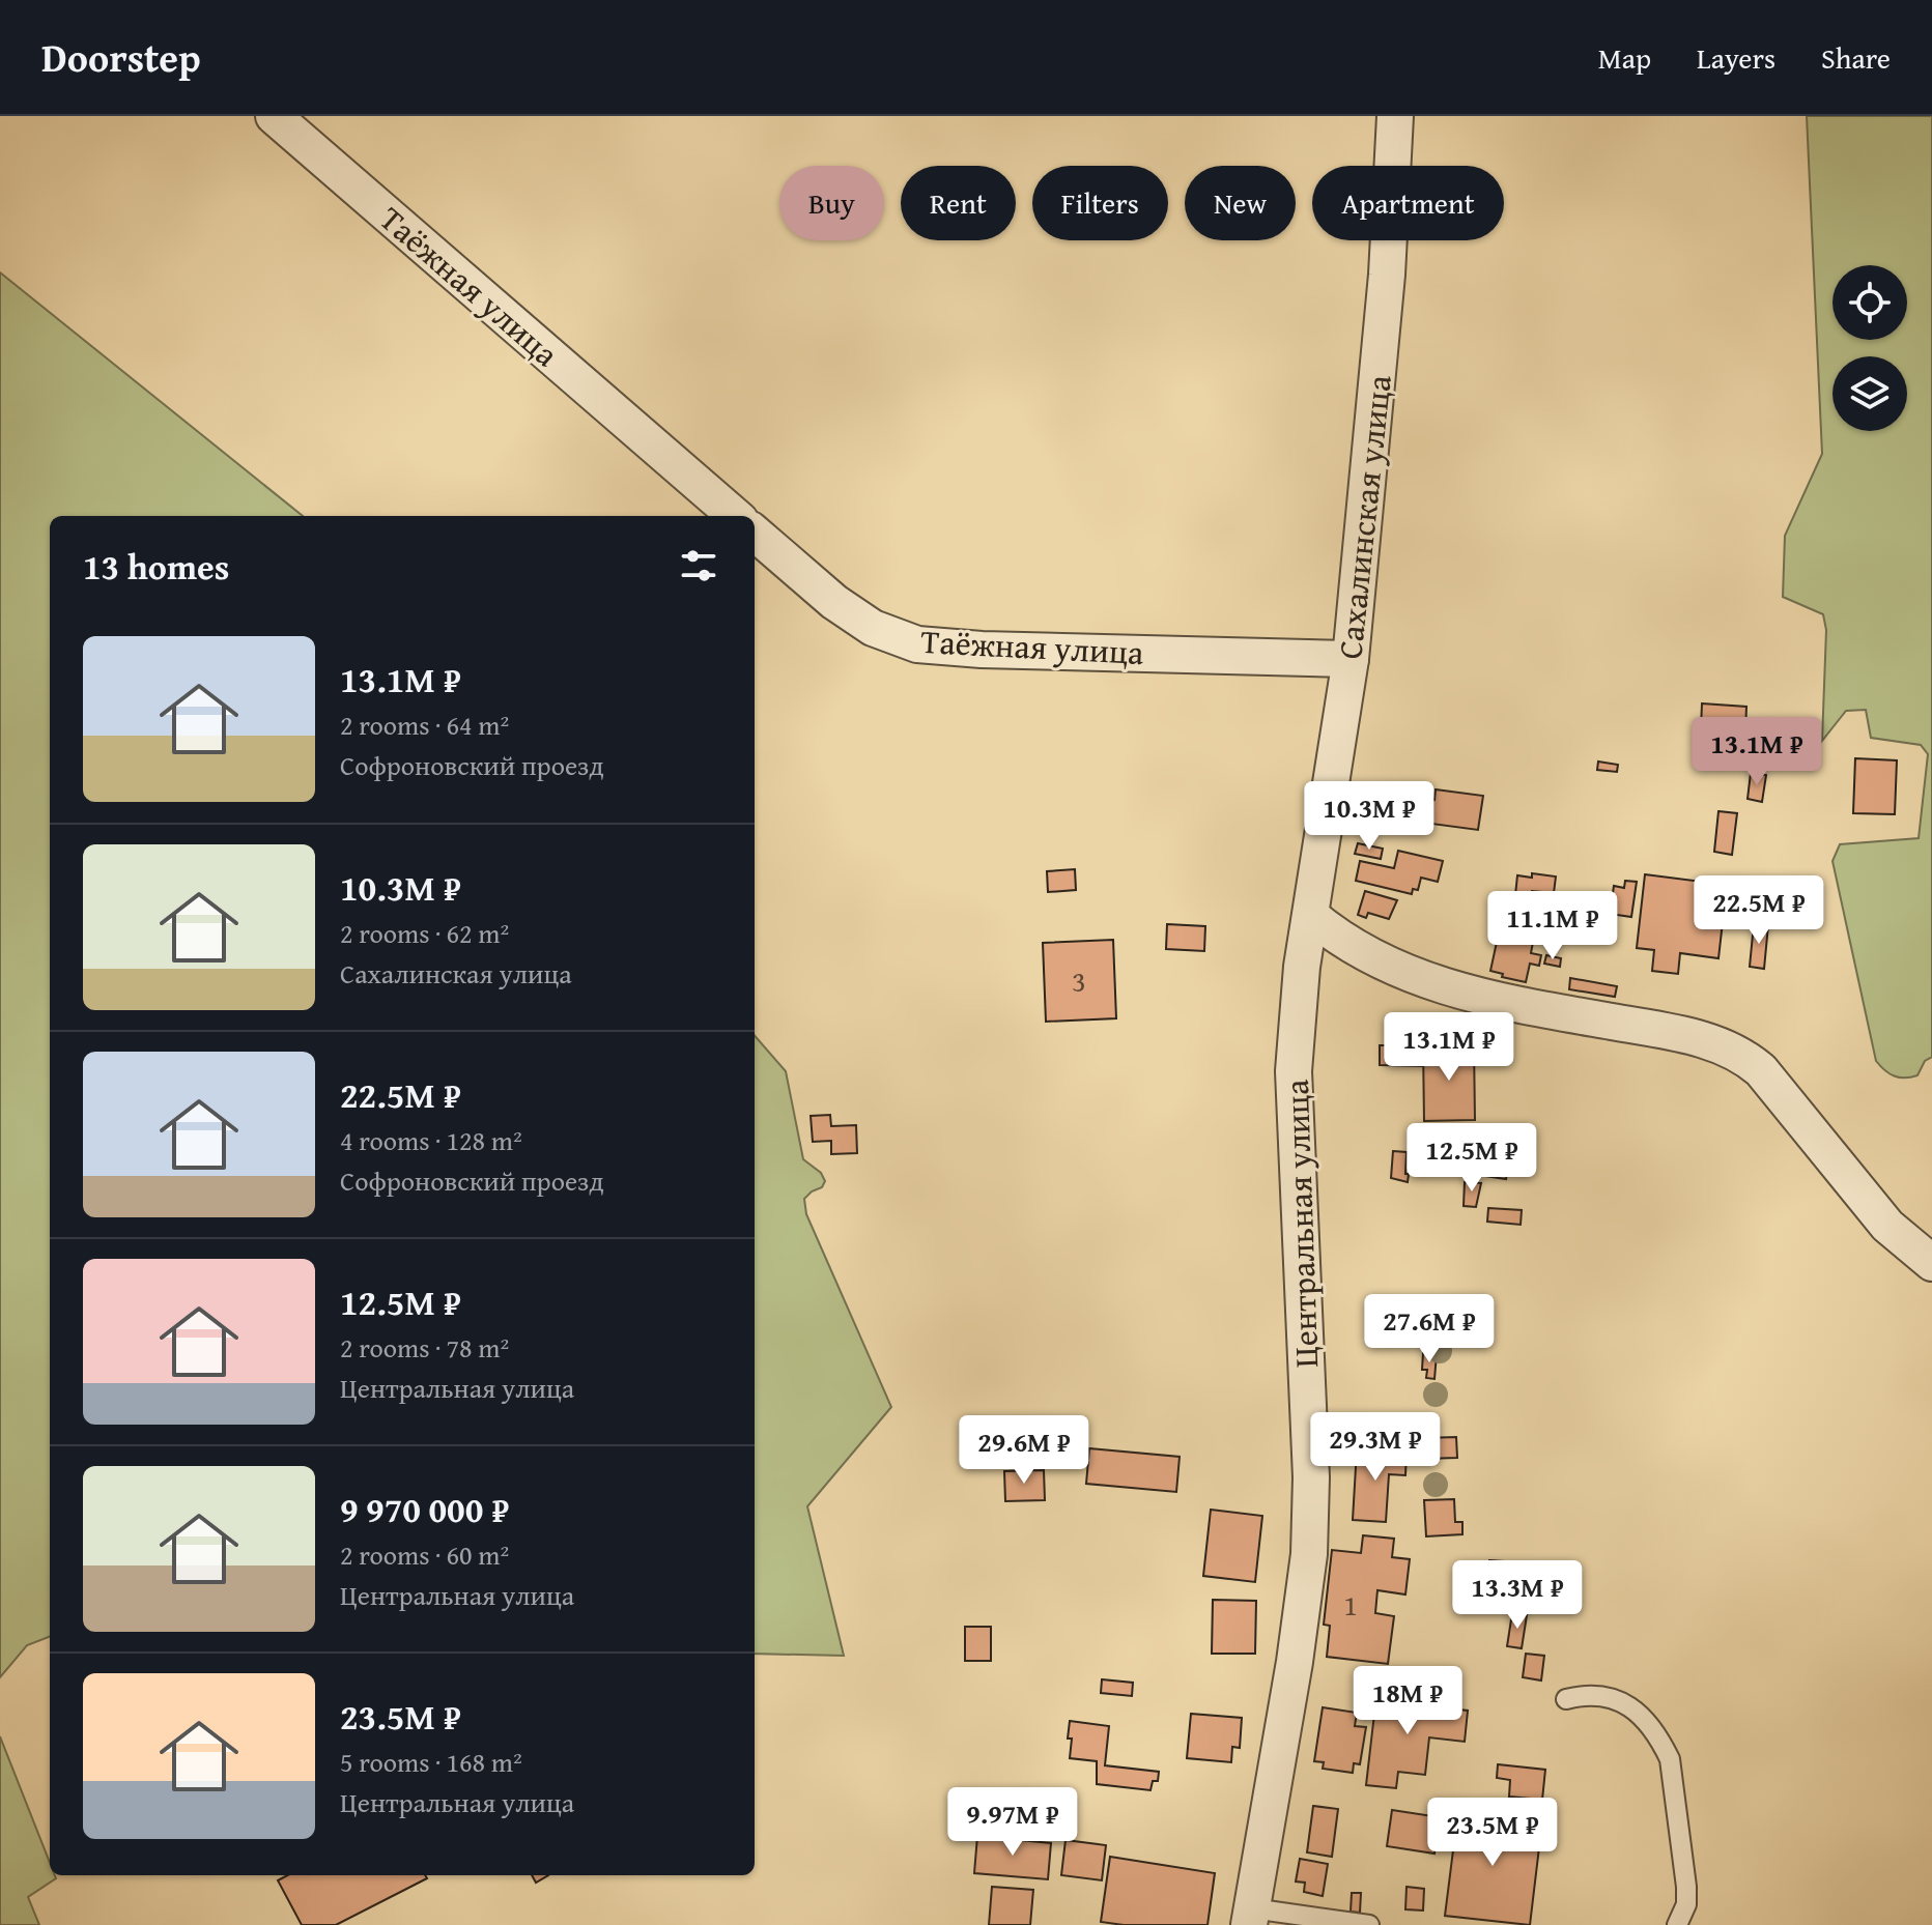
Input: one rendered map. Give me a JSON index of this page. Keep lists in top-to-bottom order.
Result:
{
  "streets": {
    "street": ["Таёжная улица", "Сахалинская улица", "Центральная улица"]
  },
  "crossings": [
    ["Таёжная улица", "Сахалинская улица"],
    ["Сахалинская улица", "Центральная улица"]
  ],
  "house_numbers": ["3", "1"],
  "page": {
    "header": "Doorstep",
    "nav": ["Map", "Layers", "Share"],
    "chip": [
      "Buy",
      "Rent",
      "Filters",
      "New",
      "Apartment"
    ],
    "heading": "13 homes",
    "list": [
      {
        "name": "13.1M ₽",
        "note": "2 rooms · 64 m² · Софроновский проезд"
      },
      {
        "name": "10.3M ₽",
        "note": "2 rooms · 62 m² · Сахалинская улица"
      },
      {
        "name": "22.5M ₽",
        "note": "4 rooms · 128 m² · Софроновский проезд"
      },
      {
        "name": "12.5M ₽",
        "note": "2 rooms · 78 m² · Центральная улица"
      },
      {
        "name": "9 970 000 ₽",
        "note": "2 rooms · 60 m² · Центральная улица"
      },
      {
        "name": "23.5M ₽",
        "note": "5 rooms · 168 m² · Центральная улица"
      }
    ],
    "price": [
      "13.1M ₽",
      "10.3M ₽",
      "22.5M ₽",
      "11.1M ₽",
      "13.1M ₽",
      "12.5M ₽",
      "27.6M ₽",
      "29.3M ₽",
      "29.6M ₽",
      "13.3M ₽",
      "18M ₽",
      "9.97M ₽",
      "23.5M ₽"
    ]
  }
}
